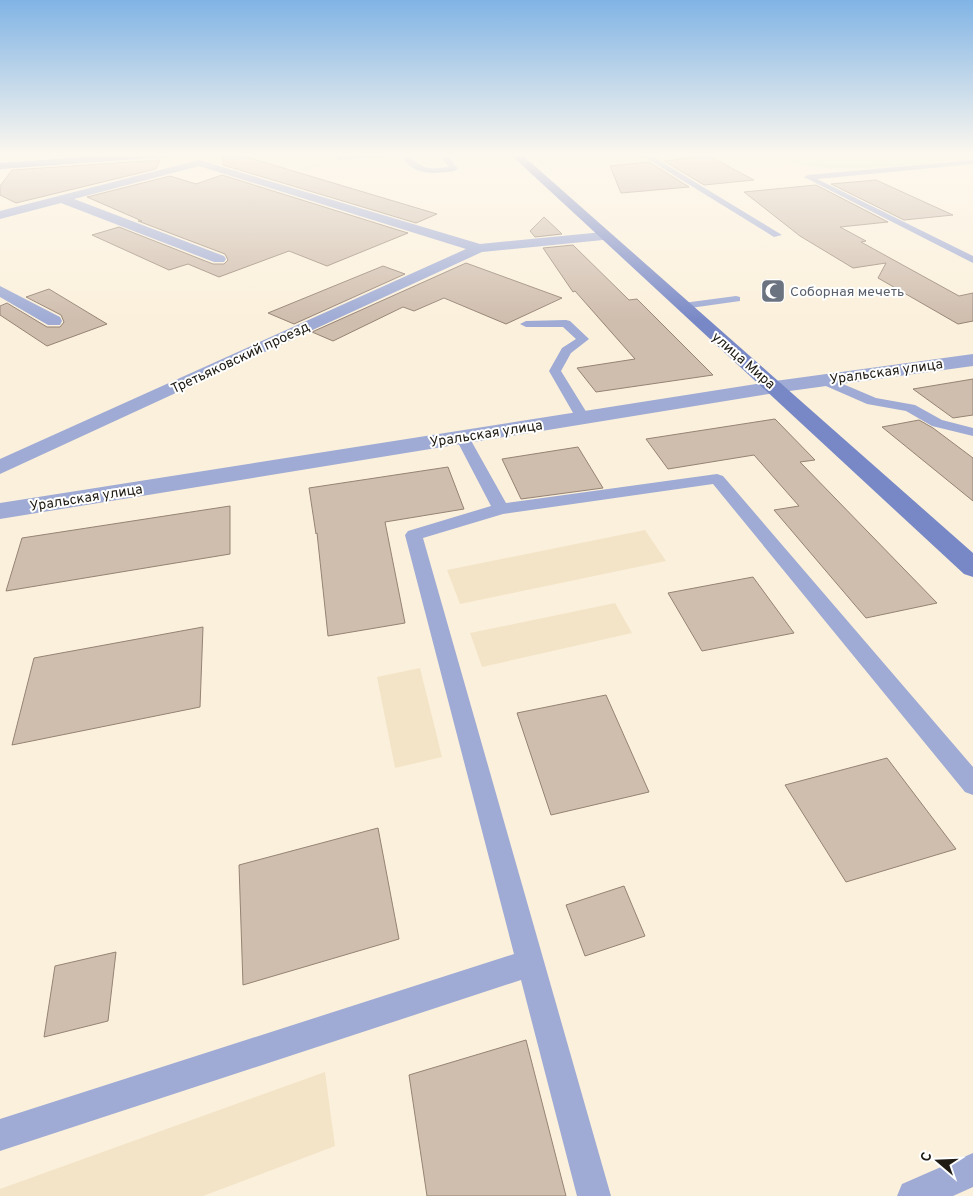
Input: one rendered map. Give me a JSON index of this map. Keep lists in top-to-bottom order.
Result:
{
  "streets": {
    "street": ["Третьяковский проезд", "улица Мира", "Уральская улица"]
  },
  "crossings": [
    ["улица Мира", "Уральская улица"]
  ],
  "places": {
    "mosque": ["Соборная мечеть"]
  },
  "north": "left"
}
